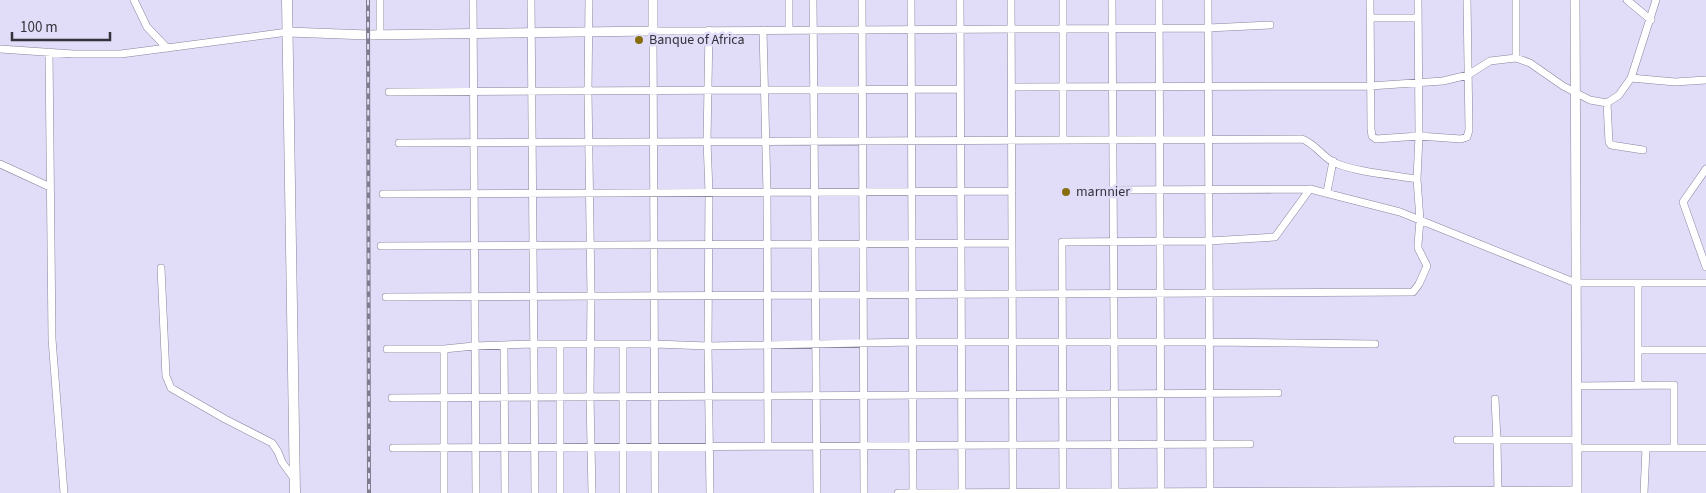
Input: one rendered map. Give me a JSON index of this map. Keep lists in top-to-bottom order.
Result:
{
  "places": ["Banque of Africa", "marnnier"],
  "scale_bar": "100 m"
}
